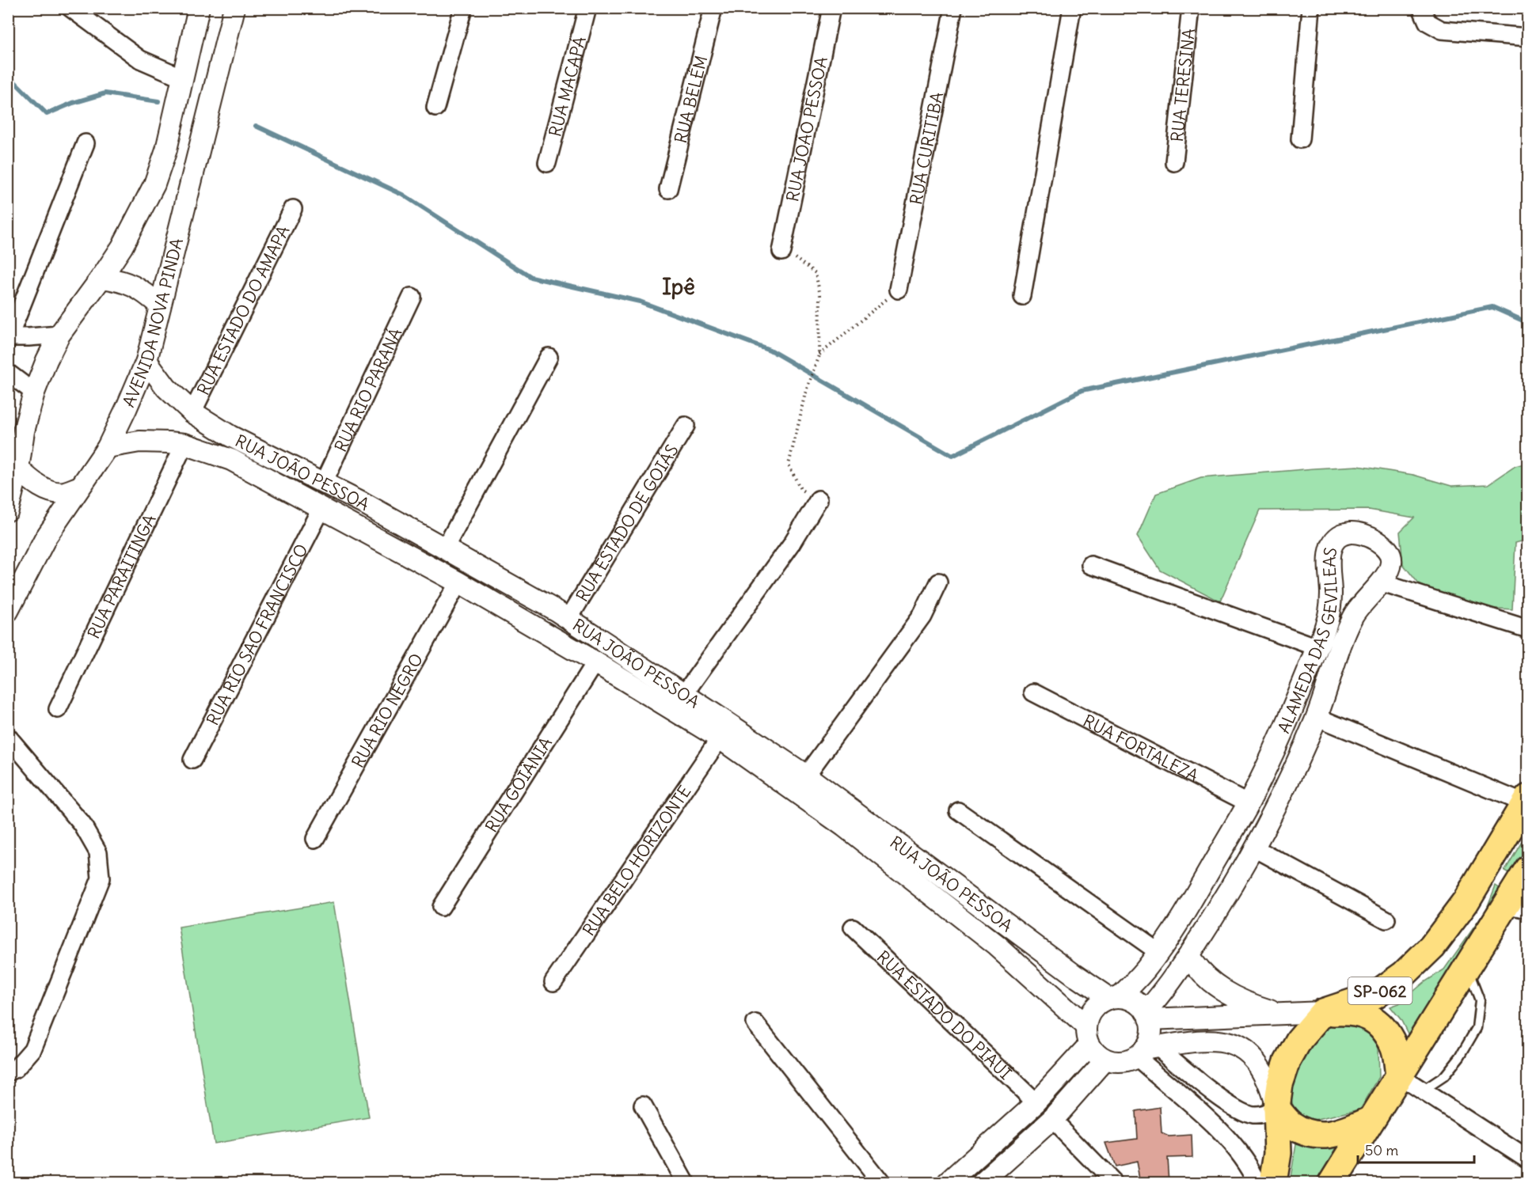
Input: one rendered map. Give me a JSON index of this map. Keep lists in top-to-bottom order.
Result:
{
  "streets": {
    "main road": ["SP-062"],
    "street": [
      "RUA MACAPÁ",
      "RUA TERESINA",
      "RUA BELÉM",
      "RUA JOÃO PESSOA",
      "RUA CURITIBA",
      "RUA ESTADO DO AMAPÁ",
      "AVENIDA NOVA PINDA",
      "RUA RIO PARANÁ",
      "RUA ESTADO DE GOIÁS",
      "RUA PARAITINGA",
      "RUA RIO SÃO FRANCISCO",
      "ALAMEDA DAS GEVILEAS",
      "RUA RIO NEGRO",
      "RUA FORTALEZA",
      "RUA GOIÂNIA",
      "RUA BELO HORIZONTE",
      "RUA ESTADO DO PIAUÍ"
    ]
  },
  "crossings": [
    ["RUA JOÃO PESSOA", "RUA ESTADO DO AMAPÁ"],
    ["RUA JOÃO PESSOA", "AVENIDA NOVA PINDA"],
    ["RUA JOÃO PESSOA", "RUA RIO PARANÁ"],
    ["RUA JOÃO PESSOA", "RUA ESTADO DE GOIÁS"],
    ["RUA JOÃO PESSOA", "RUA PARAITINGA"],
    ["RUA JOÃO PESSOA", "RUA RIO SÃO FRANCISCO"],
    ["RUA JOÃO PESSOA", "ALAMEDA DAS GEVILEAS"],
    ["RUA JOÃO PESSOA", "RUA RIO NEGRO"],
    ["RUA JOÃO PESSOA", "RUA GOIÂNIA"],
    ["RUA JOÃO PESSOA", "RUA BELO HORIZONTE"],
    ["ALAMEDA DAS GEVILEAS", "RUA FORTALEZA"],
    ["ALAMEDA DAS GEVILEAS", "RUA ESTADO DO PIAUÍ"]
  ],
  "districts": ["Ipê"],
  "scale_bar": "50 m"
}
